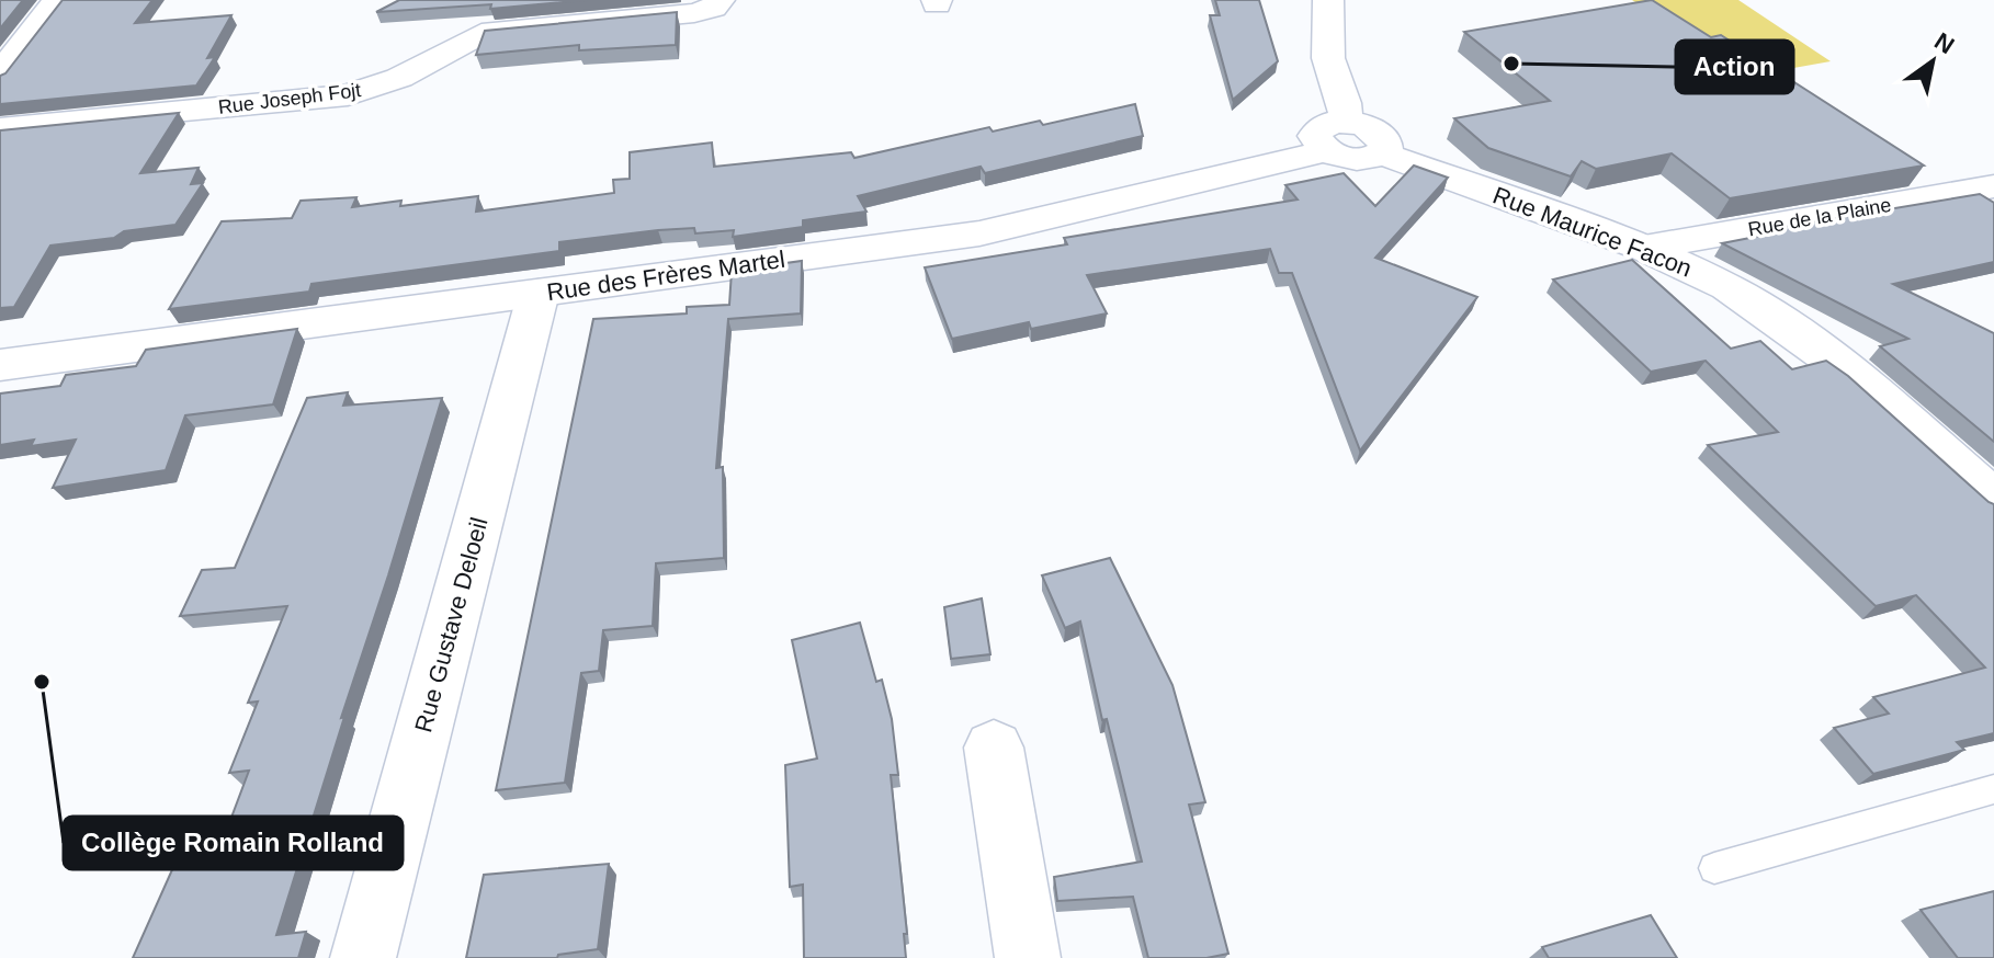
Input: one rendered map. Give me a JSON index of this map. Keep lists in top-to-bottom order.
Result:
{
  "streets": {
    "street": [
      "Rue Joseph Fojt",
      "Rue de la Plaine",
      "Rue Maurice Facon",
      "Rue des Frères Martel",
      "Rue Gustave Deloeil"
    ]
  },
  "crossings": [
    ["Rue de la Plaine", "Rue Maurice Facon"],
    ["Rue Maurice Facon", "Rue des Frères Martel"],
    ["Rue des Frères Martel", "Rue Gustave Deloeil"]
  ],
  "places": ["Action", "Collège Romain Rolland"],
  "north": "top right"
}
